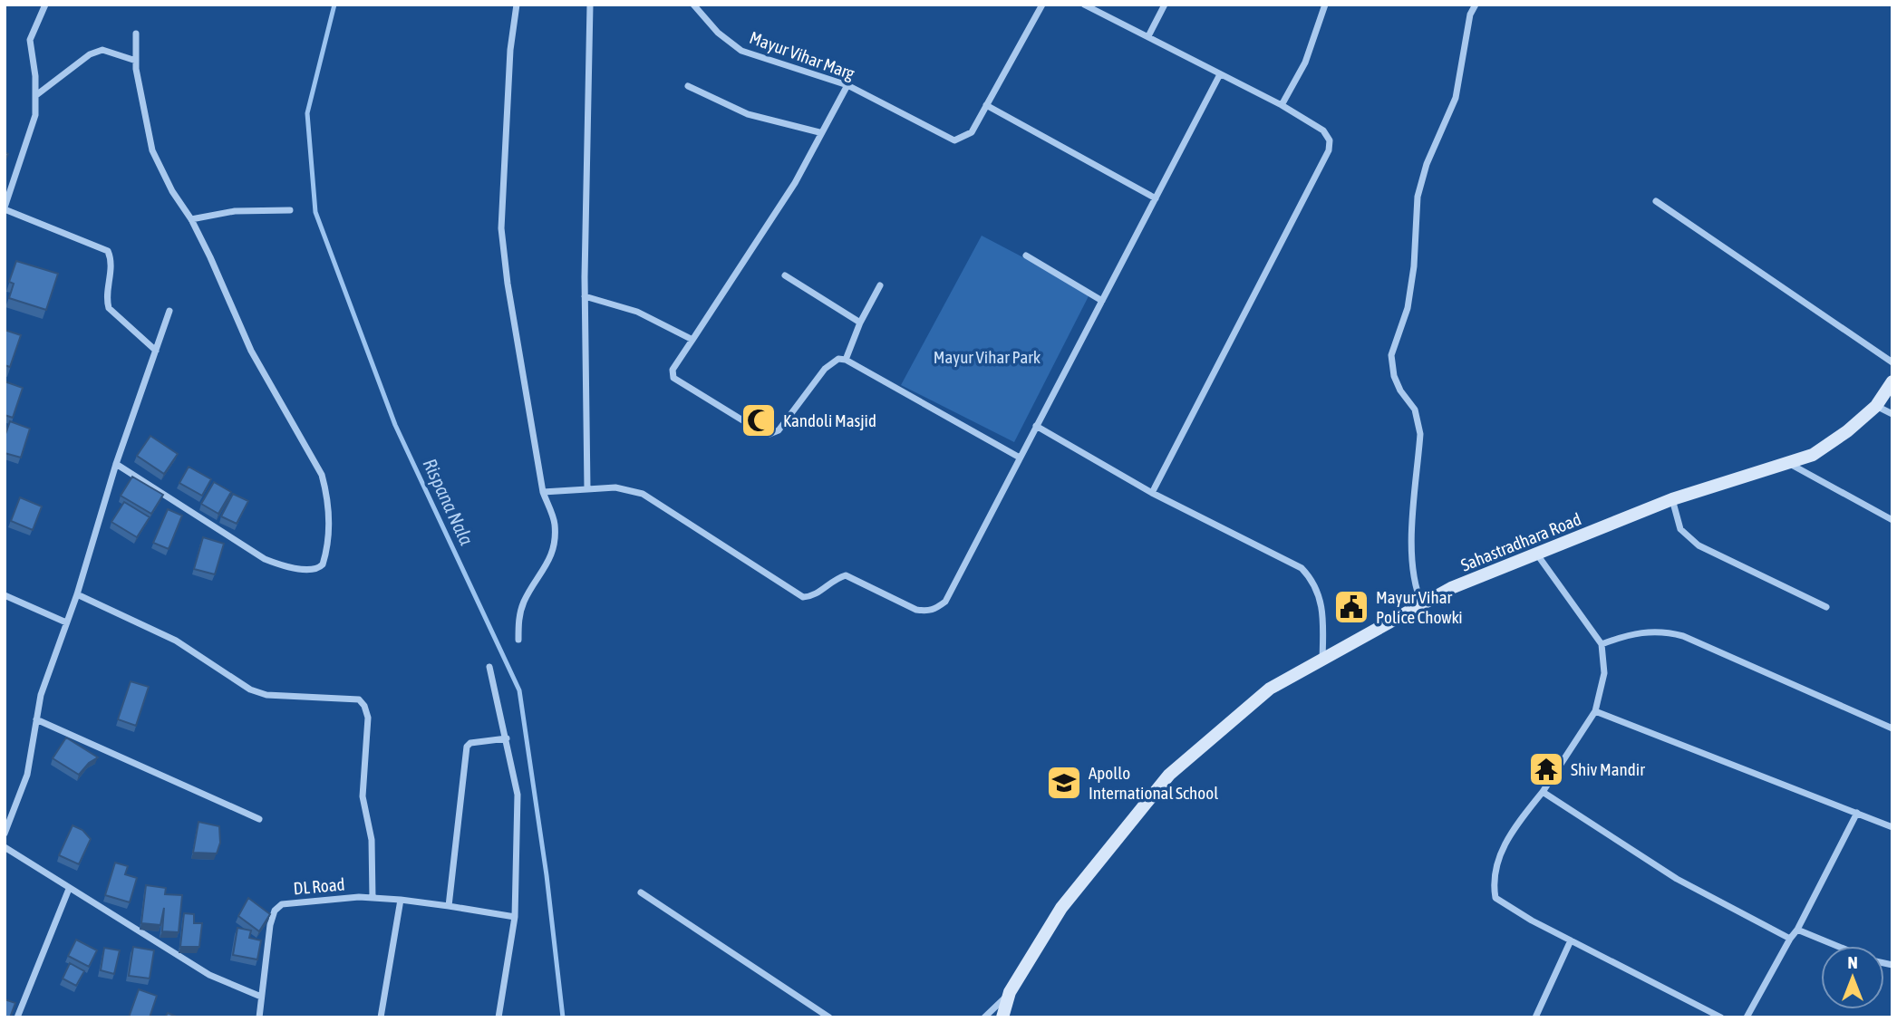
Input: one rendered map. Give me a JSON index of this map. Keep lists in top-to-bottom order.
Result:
{
  "streets": {
    "main road": ["Sahastradhara Road"],
    "street": ["Mayur Vihar Marg", "DL Road"]
  },
  "water": ["Rispana Nala"],
  "parks": ["Mayur Vihar Park"],
  "places": {
    "mosque": ["Kandoli Masjid"],
    "public building": ["Mayur Vihar Police Chowki"],
    "temple": ["Shiv Mandir"],
    "school or university": ["Apollo International School"]
  },
  "north": "top"
}
